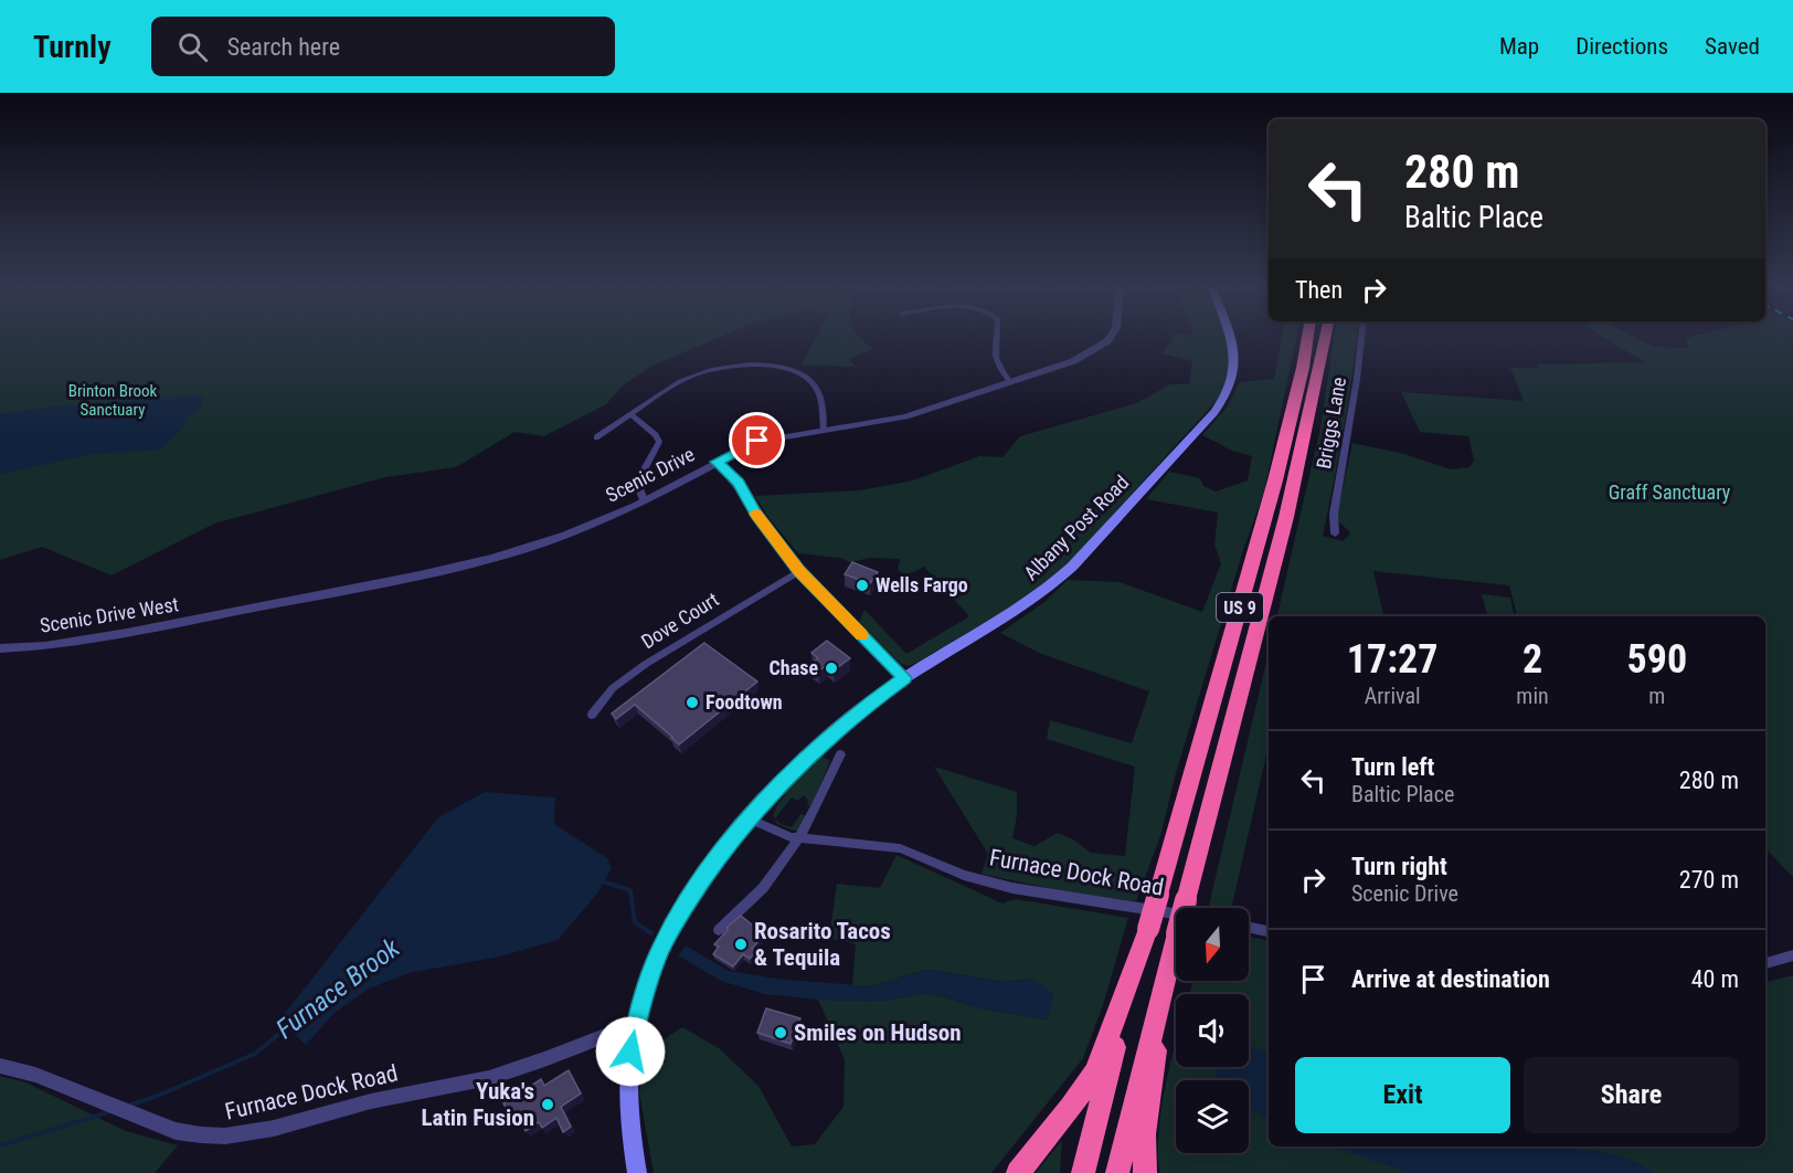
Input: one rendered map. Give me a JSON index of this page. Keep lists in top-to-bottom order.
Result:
{
  "streets": {
    "highway": ["US 9"],
    "main road": ["Albany Post Road"],
    "street": [
      "Briggs Lane",
      "Scenic Drive",
      "Scenic Drive West",
      "Dove Court",
      "Furnace Dock Road"
    ]
  },
  "crossings": [
    ["Scenic Drive", "Scenic Drive West"],
    ["Albany Post Road", "Furnace Dock Road"]
  ],
  "water": ["Furnace Brook"],
  "parks": ["Brinton Brook Sanctuary", "Graff Sanctuary"],
  "places": [
    "Wells Fargo",
    "Chase",
    "Foodtown",
    "Rosarito Tacos & Tequila",
    "Smiles on Hudson",
    "Yuka's Latin Fusion"
  ],
  "north": "bottom",
  "page": {
    "header": "Turnly",
    "search": "Search here",
    "nav": ["Map", "Directions", "Saved"],
    "turn": ["280 m", "Baltic Place"],
    "then": "Then",
    "eta": [
      "17:27",
      "Arrival",
      "2",
      "min",
      "590",
      "m"
    ],
    "list": [
      {
        "name": "Turn left",
        "note": "Baltic Place",
        "value": "280 m"
      },
      {
        "name": "Turn right",
        "note": "Scenic Drive",
        "value": "270 m"
      },
      {
        "name": "Arrive at destination",
        "value": "40 m"
      }
    ],
    "buttons": ["Exit", "Share"]
  }
}
